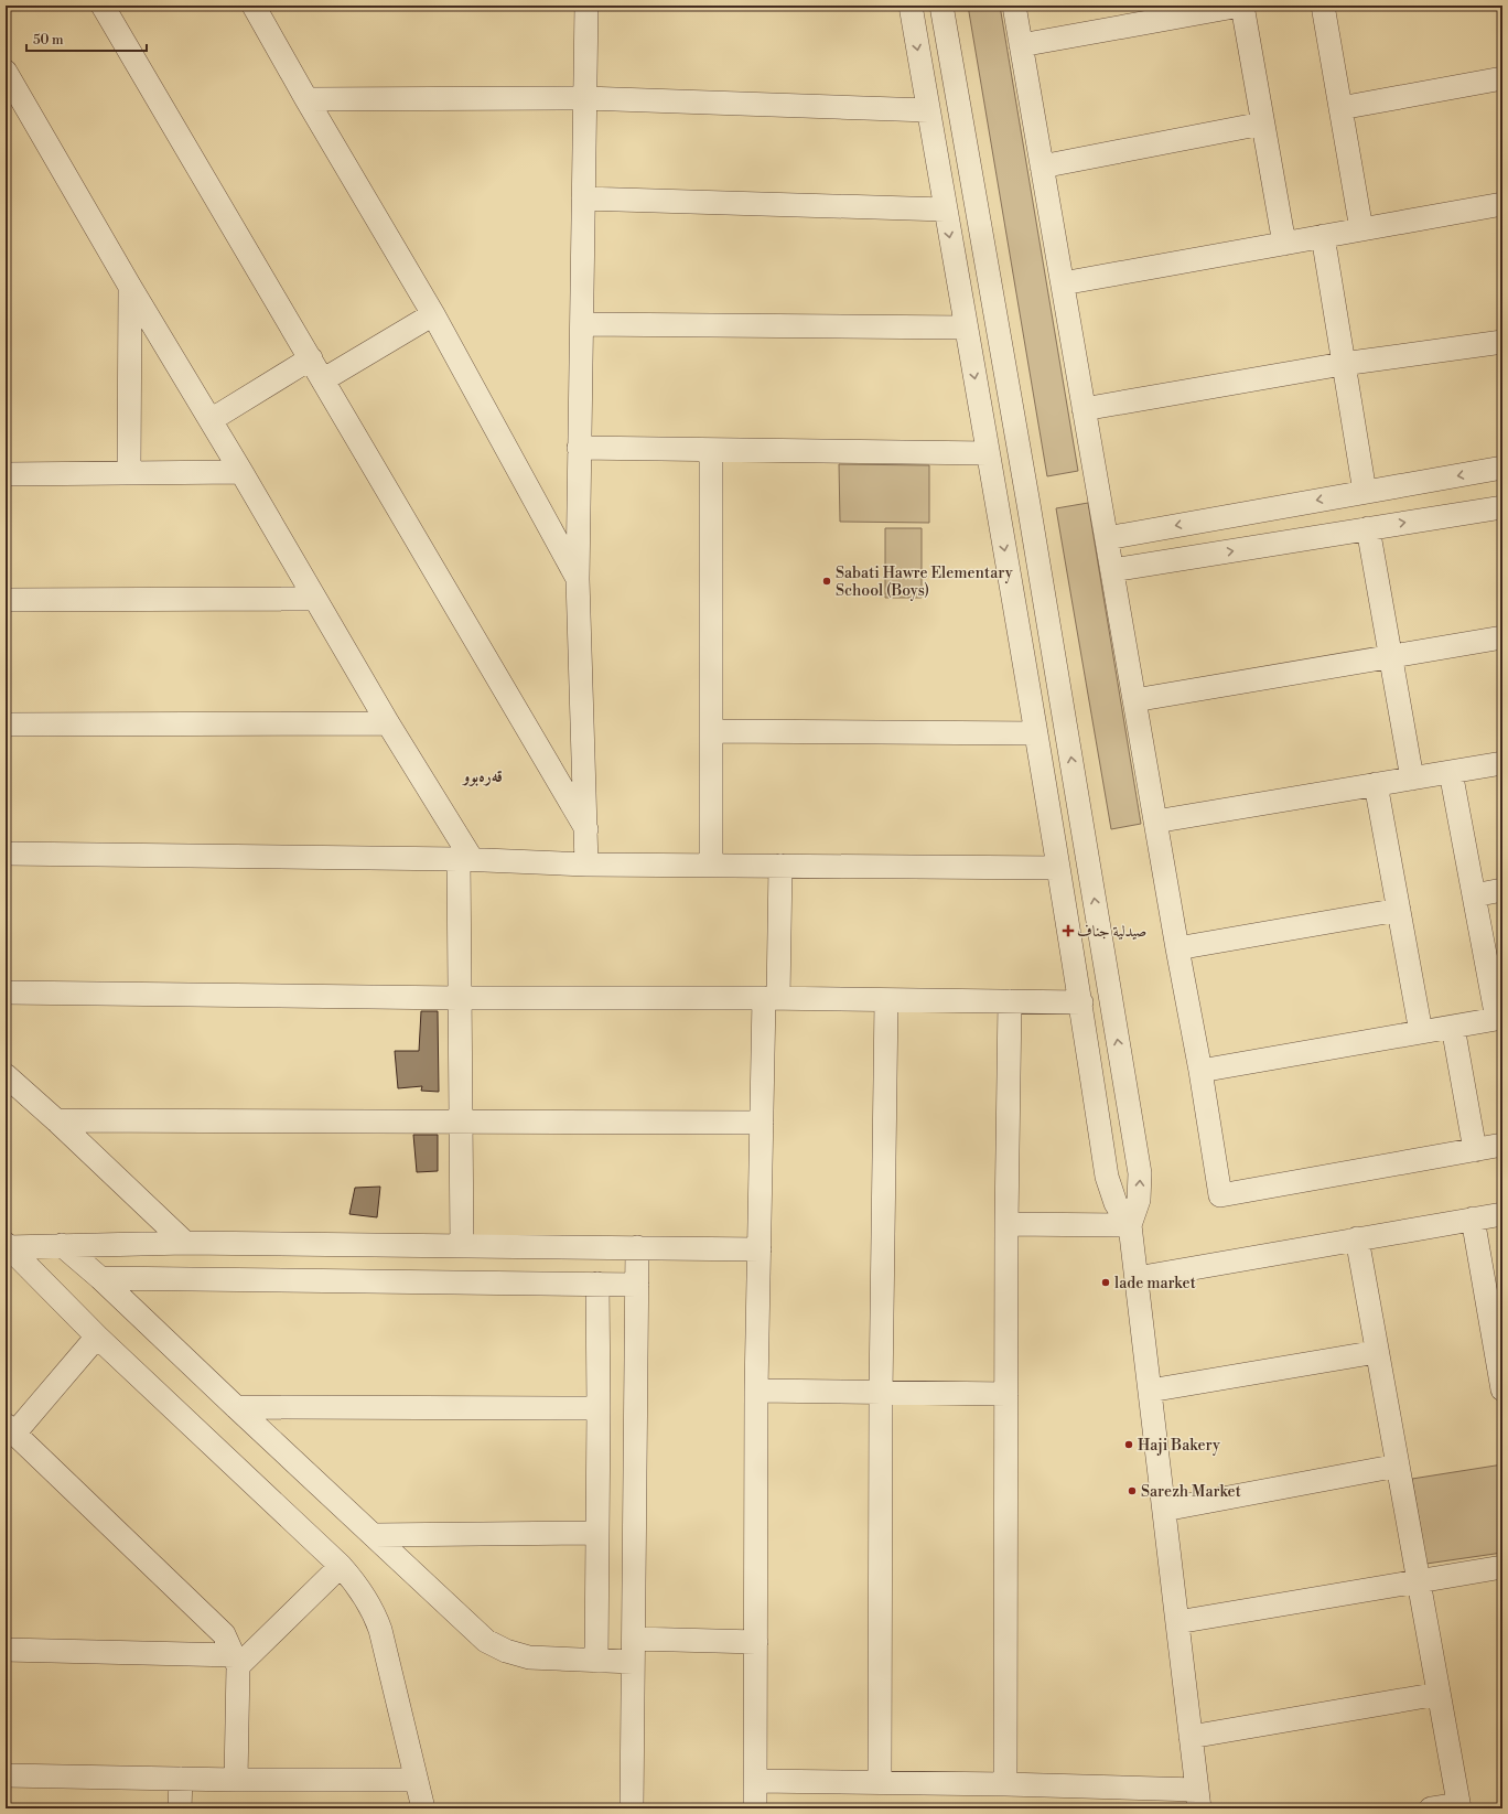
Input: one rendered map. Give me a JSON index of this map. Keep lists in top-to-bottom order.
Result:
{
  "districts": ["قەرەبوو"],
  "places": {
    "other": [
      "Sabati Hawre Elementary School (Boys)",
      "lade market",
      "Haji Bakery",
      "Sarezh Market"
    ],
    "health": ["صيدلية جناف"]
  },
  "scale_bar": "50 m"
}
